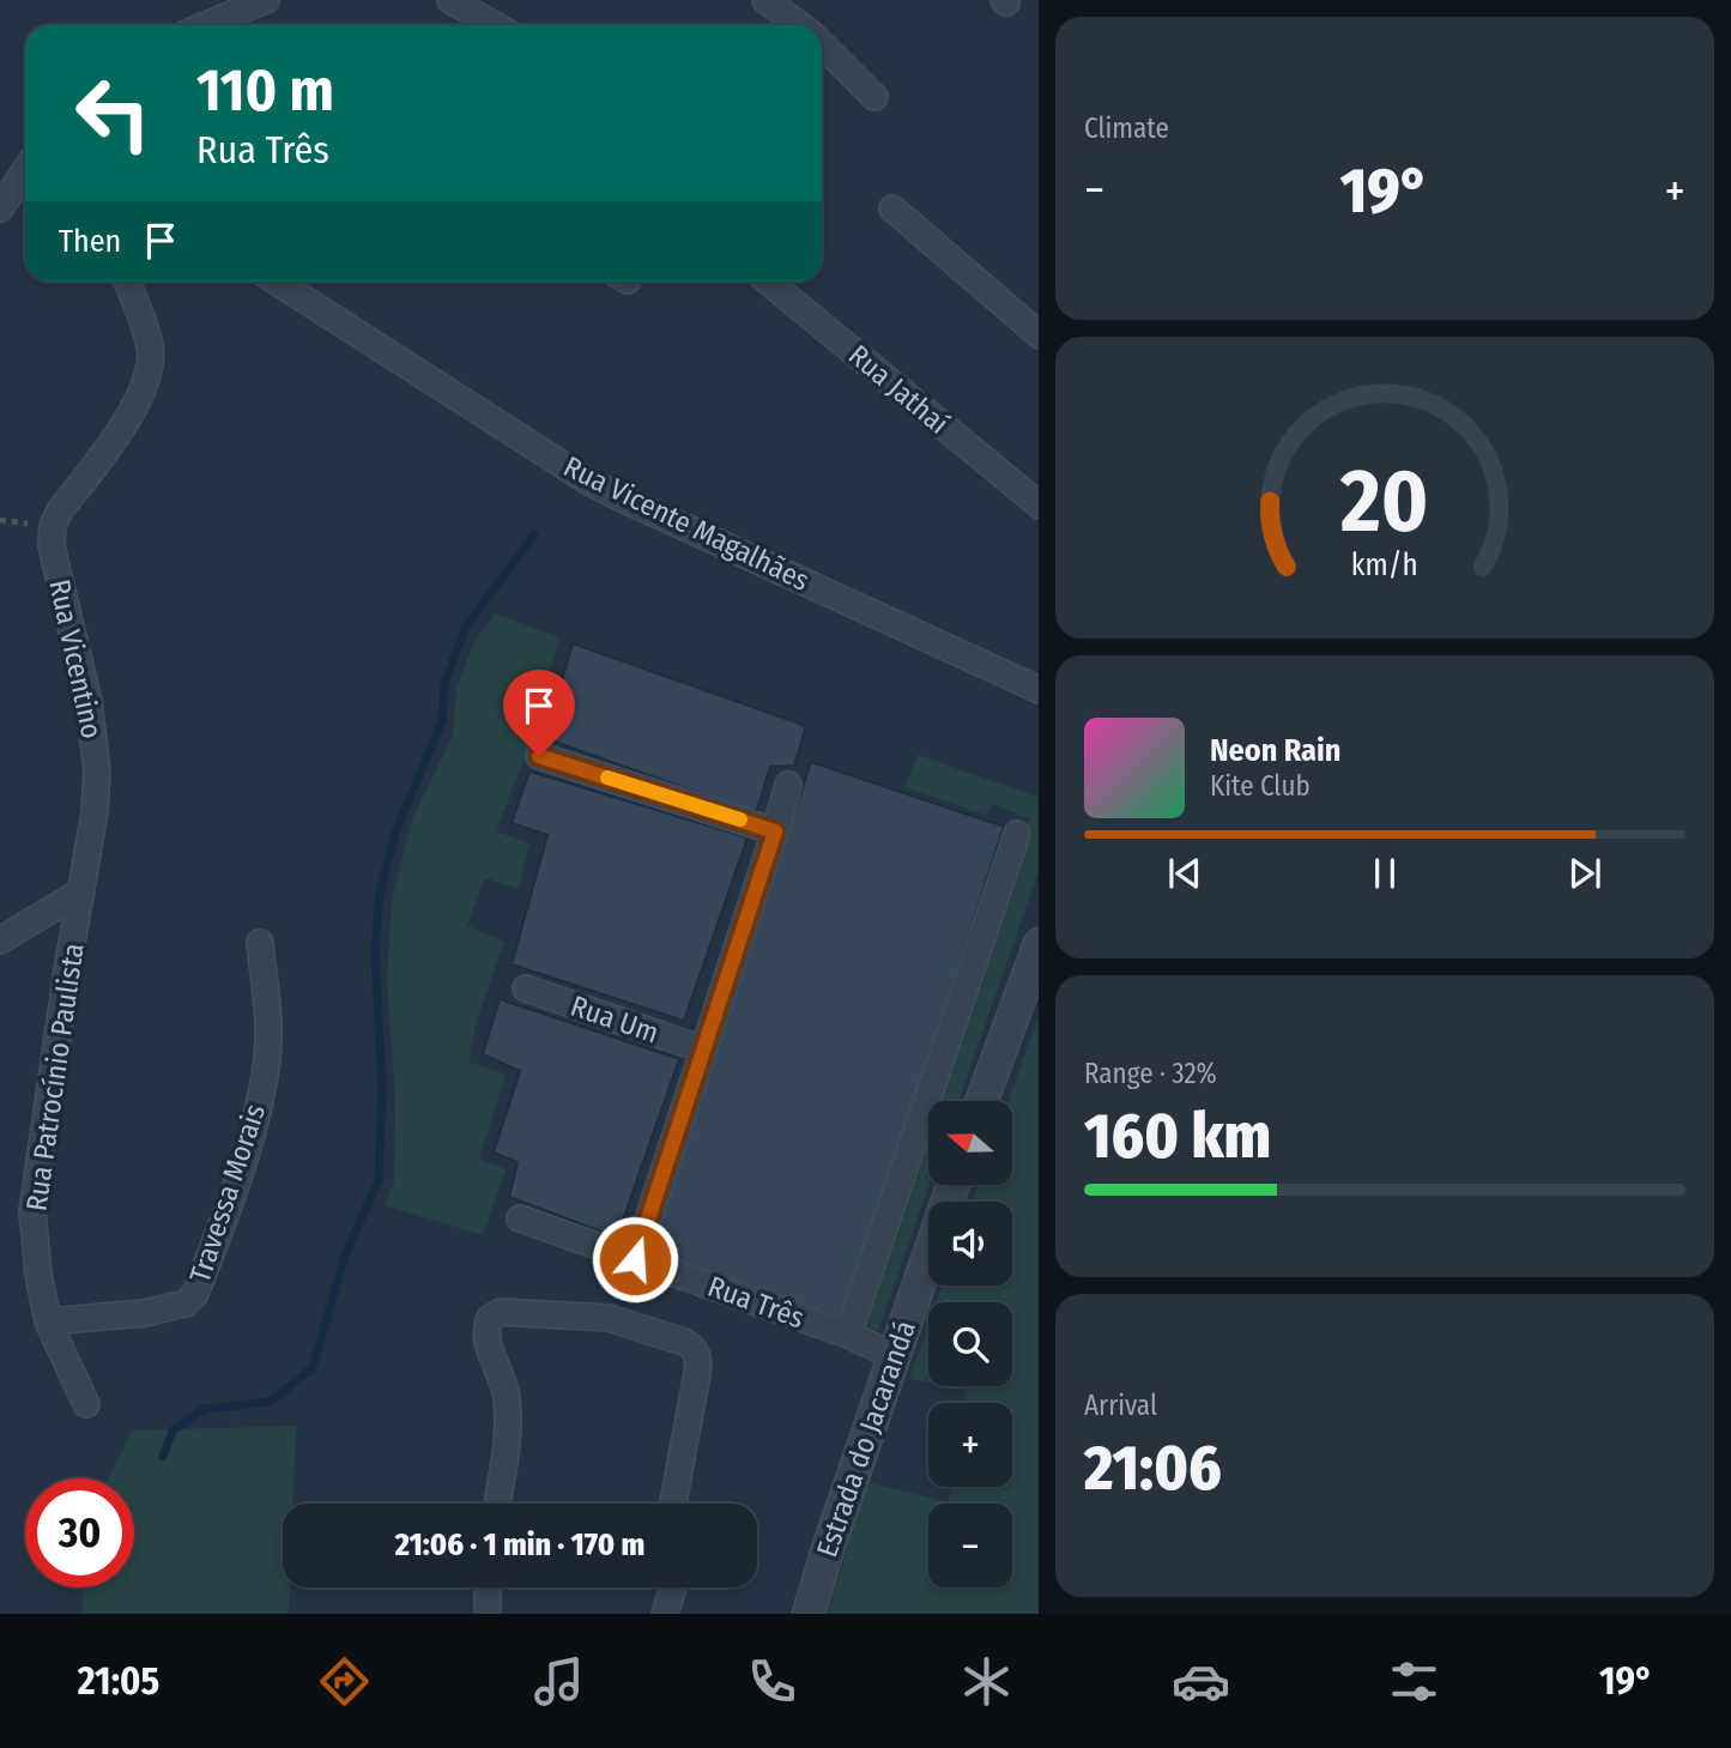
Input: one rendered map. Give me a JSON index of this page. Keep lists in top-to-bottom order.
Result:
{
  "streets": {
    "street": [
      "Rua Jathaí",
      "Rua Vicente Magalhães",
      "Rua Vicentino",
      "Rua Um",
      "Rua Patrocínio Paulista",
      "Travessa Morais",
      "Rua Três",
      "Estrada do Jacarandá"
    ]
  },
  "crossings": [
    ["Rua Vicentino", "Rua Patrocínio Paulista"],
    ["Rua Patrocínio Paulista", "Travessa Morais"],
    ["Rua Três", "Estrada do Jacarandá"]
  ],
  "north": "left",
  "page": {
    "tile": [
      "Climate",
      ["Range · 32%", "160 km"],
      ["Arrival", "21:06"]
    ],
    "turn": ["110 m", "Rua Três"],
    "heat": ["−", "19°", "+"],
    "then": "Then",
    "song": ["Neon Rain", "Kite Club"],
    "map_buttons": ["+", "−"],
    "limit": "30",
    "trip": "21:06 · 1 min · 170 m",
    "tabs": ["21:05", "19°"],
    "gauge": ["20", "km/h"]
  }
}
